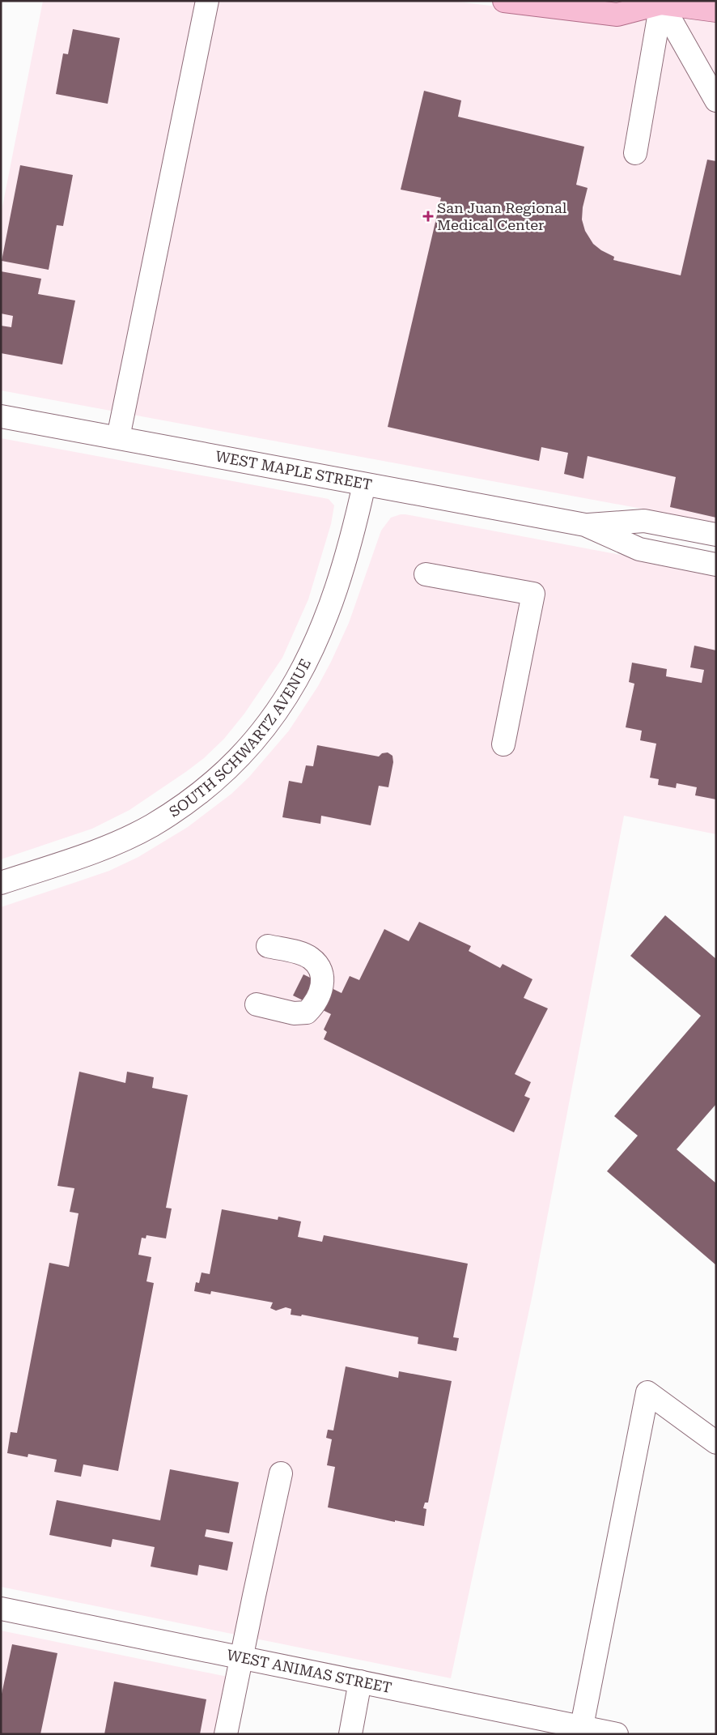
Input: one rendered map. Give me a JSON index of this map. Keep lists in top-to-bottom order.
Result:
{
  "streets": {
    "street": ["WEST MAPLE STREET", "SOUTH SCHWARTZ AVENUE", "WEST ANIMAS STREET"]
  },
  "crossings": [
    ["WEST MAPLE STREET", "SOUTH SCHWARTZ AVENUE"]
  ],
  "places": {
    "health": ["San Juan Regional Medical Center"]
  }
}
